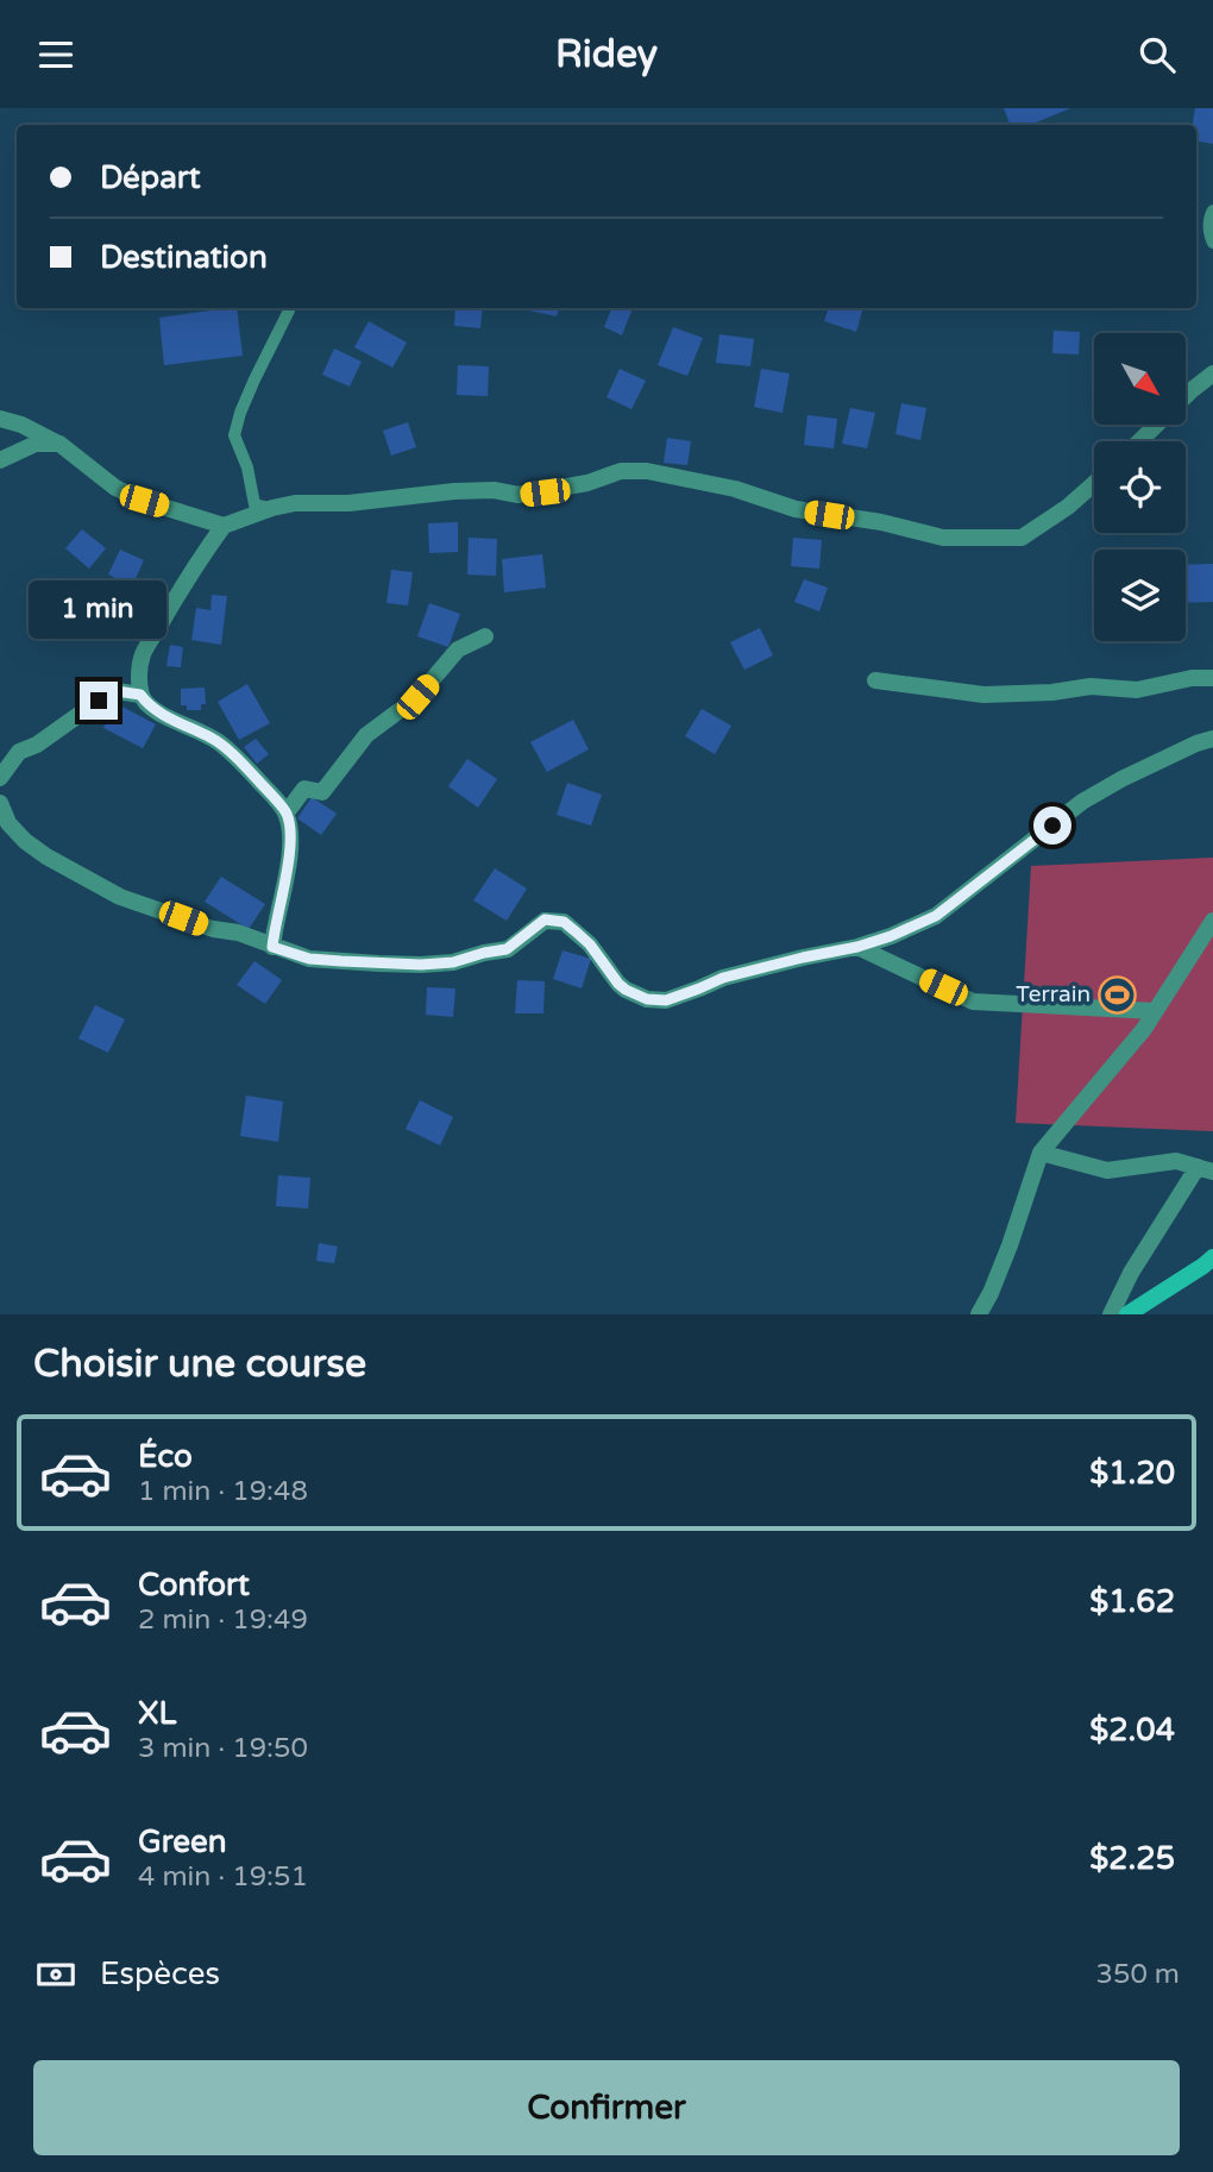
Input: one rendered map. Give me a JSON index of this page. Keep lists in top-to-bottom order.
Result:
{
  "places": {
    "sports": ["Terrain"]
  },
  "north": "bottom right",
  "page": {
    "header": "Ridey",
    "banner": ["Départ", "Destination"],
    "bubble": "1 min",
    "heading": "Choisir une course",
    "list": [
      {
        "name": "Éco",
        "note": "1 min · 19:48",
        "value": "$1.20"
      },
      {
        "name": "Confort",
        "note": "2 min · 19:49",
        "value": "$1.62"
      },
      {
        "name": "XL",
        "note": "3 min · 19:50",
        "value": "$2.04"
      },
      {
        "name": "Green",
        "note": "4 min · 19:51",
        "value": "$2.25"
      }
    ],
    "pay": ["Espèces", "350 m"],
    "buttons": "Confirmer"
  }
}
